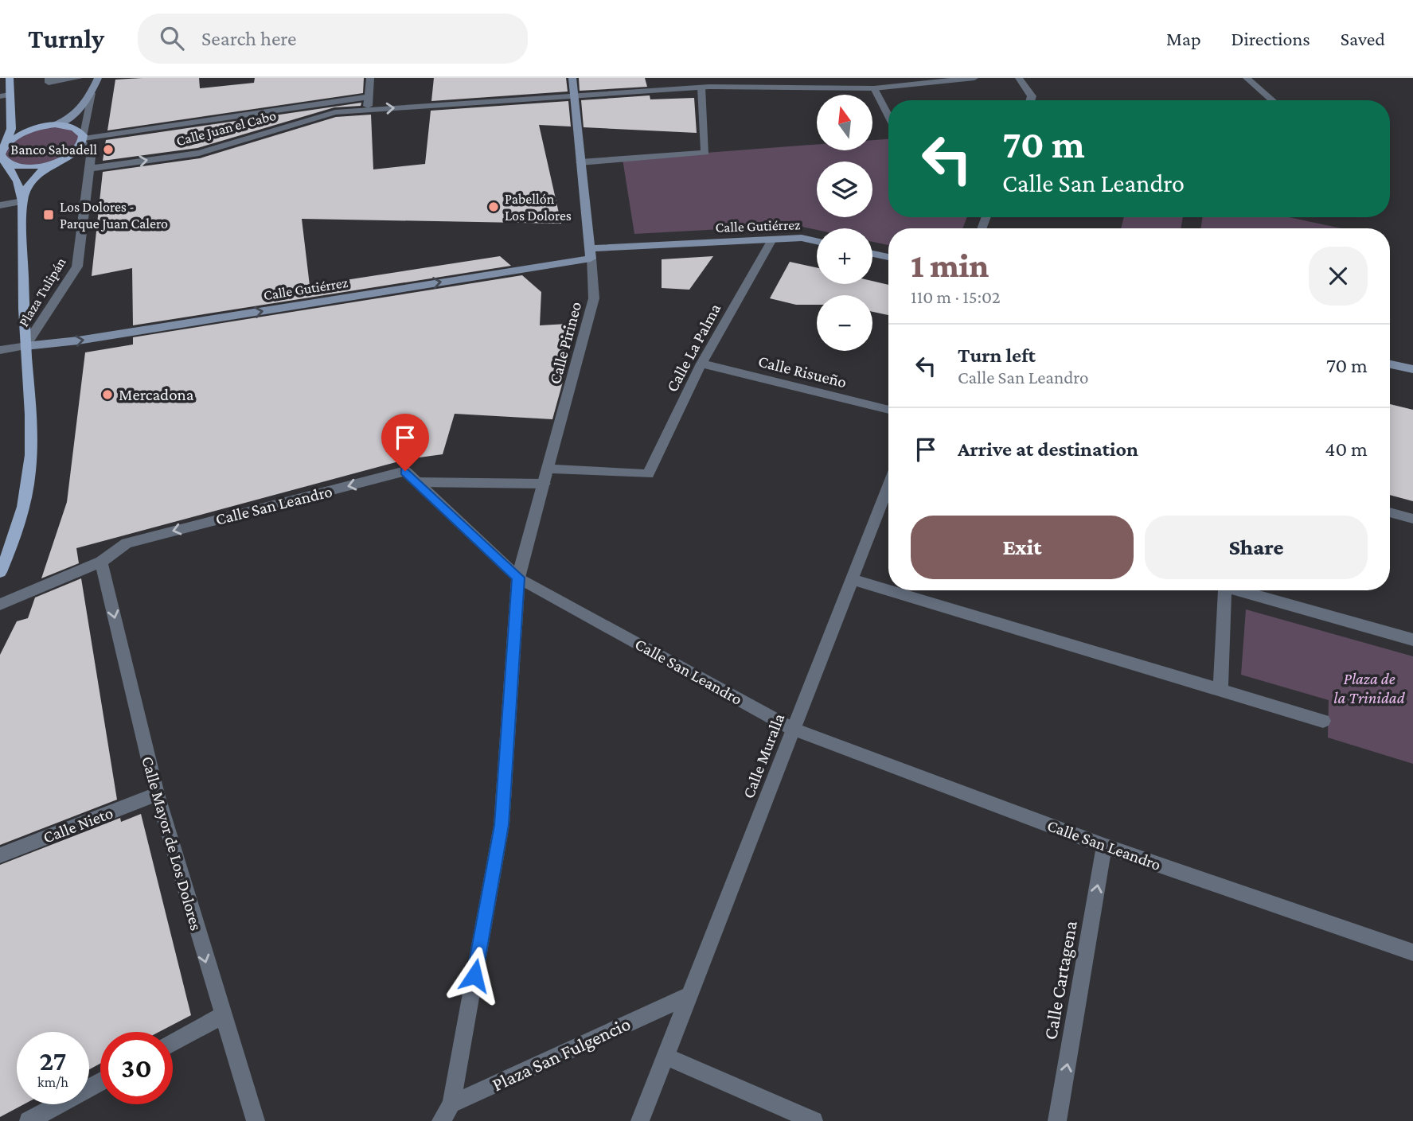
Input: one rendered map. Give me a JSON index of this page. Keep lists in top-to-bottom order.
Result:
{
  "streets": {
    "main road": ["Calle Gutiérrez", "Plaza Tulipán", "Calle Pirineo"],
    "street": [
      "Calle Juan el Cabo",
      "Calle La Palma",
      "Calle Risueño",
      "Calle San Leandro",
      "Calle Muralla",
      "Calle Nieto",
      "Calle Mayor de Los Dolores",
      "Calle Cartagena",
      "Plaza San Fulgencio"
    ]
  },
  "crossings": [
    ["Calle Juan el Cabo", "Plaza Tulipán"],
    ["Calle Juan el Cabo", "Calle Pirineo"],
    ["Calle Gutiérrez", "Plaza Tulipán"],
    ["Calle Gutiérrez", "Calle Pirineo"],
    ["Calle Gutiérrez", "Calle La Palma"],
    ["Calle Pirineo", "Calle La Palma"],
    ["Calle Pirineo", "Calle San Leandro"],
    ["Calle Pirineo", "Plaza San Fulgencio"],
    ["Calle La Palma", "Calle Risueño"],
    ["Calle San Leandro", "Calle Muralla"],
    ["Calle San Leandro", "Calle Mayor de Los Dolores"],
    ["Calle San Leandro", "Calle Cartagena"],
    ["Calle Muralla", "Plaza San Fulgencio"],
    ["Calle Nieto", "Calle Mayor de Los Dolores"]
  ],
  "one_way": ["Calle Gutiérrez", "Calle Mayor de Los Dolores", "Calle Cartagena"],
  "parks": ["Plaza de la Trinidad"],
  "places": {
    "other": ["Banco Sabadell", "Pabellón Los Dolores", "Mercadona"],
    "transit": ["Los Dolores - Parque Juan Calero"]
  },
  "north": "top",
  "page": {
    "header": "Turnly",
    "search": "Search here",
    "nav": ["Map", "Directions", "Saved"],
    "map_buttons": ["+", "−"],
    "turn": ["70 m", "Calle San Leandro"],
    "heading": ["1 min", "110 m · 15:02"],
    "list": [
      {
        "name": "Turn left",
        "note": "Calle San Leandro",
        "value": "70 m"
      },
      {
        "name": "Arrive at destination",
        "value": "40 m"
      }
    ],
    "buttons": ["Exit", "Share"],
    "speed": "27 km/h",
    "limit": "30"
  }
}
